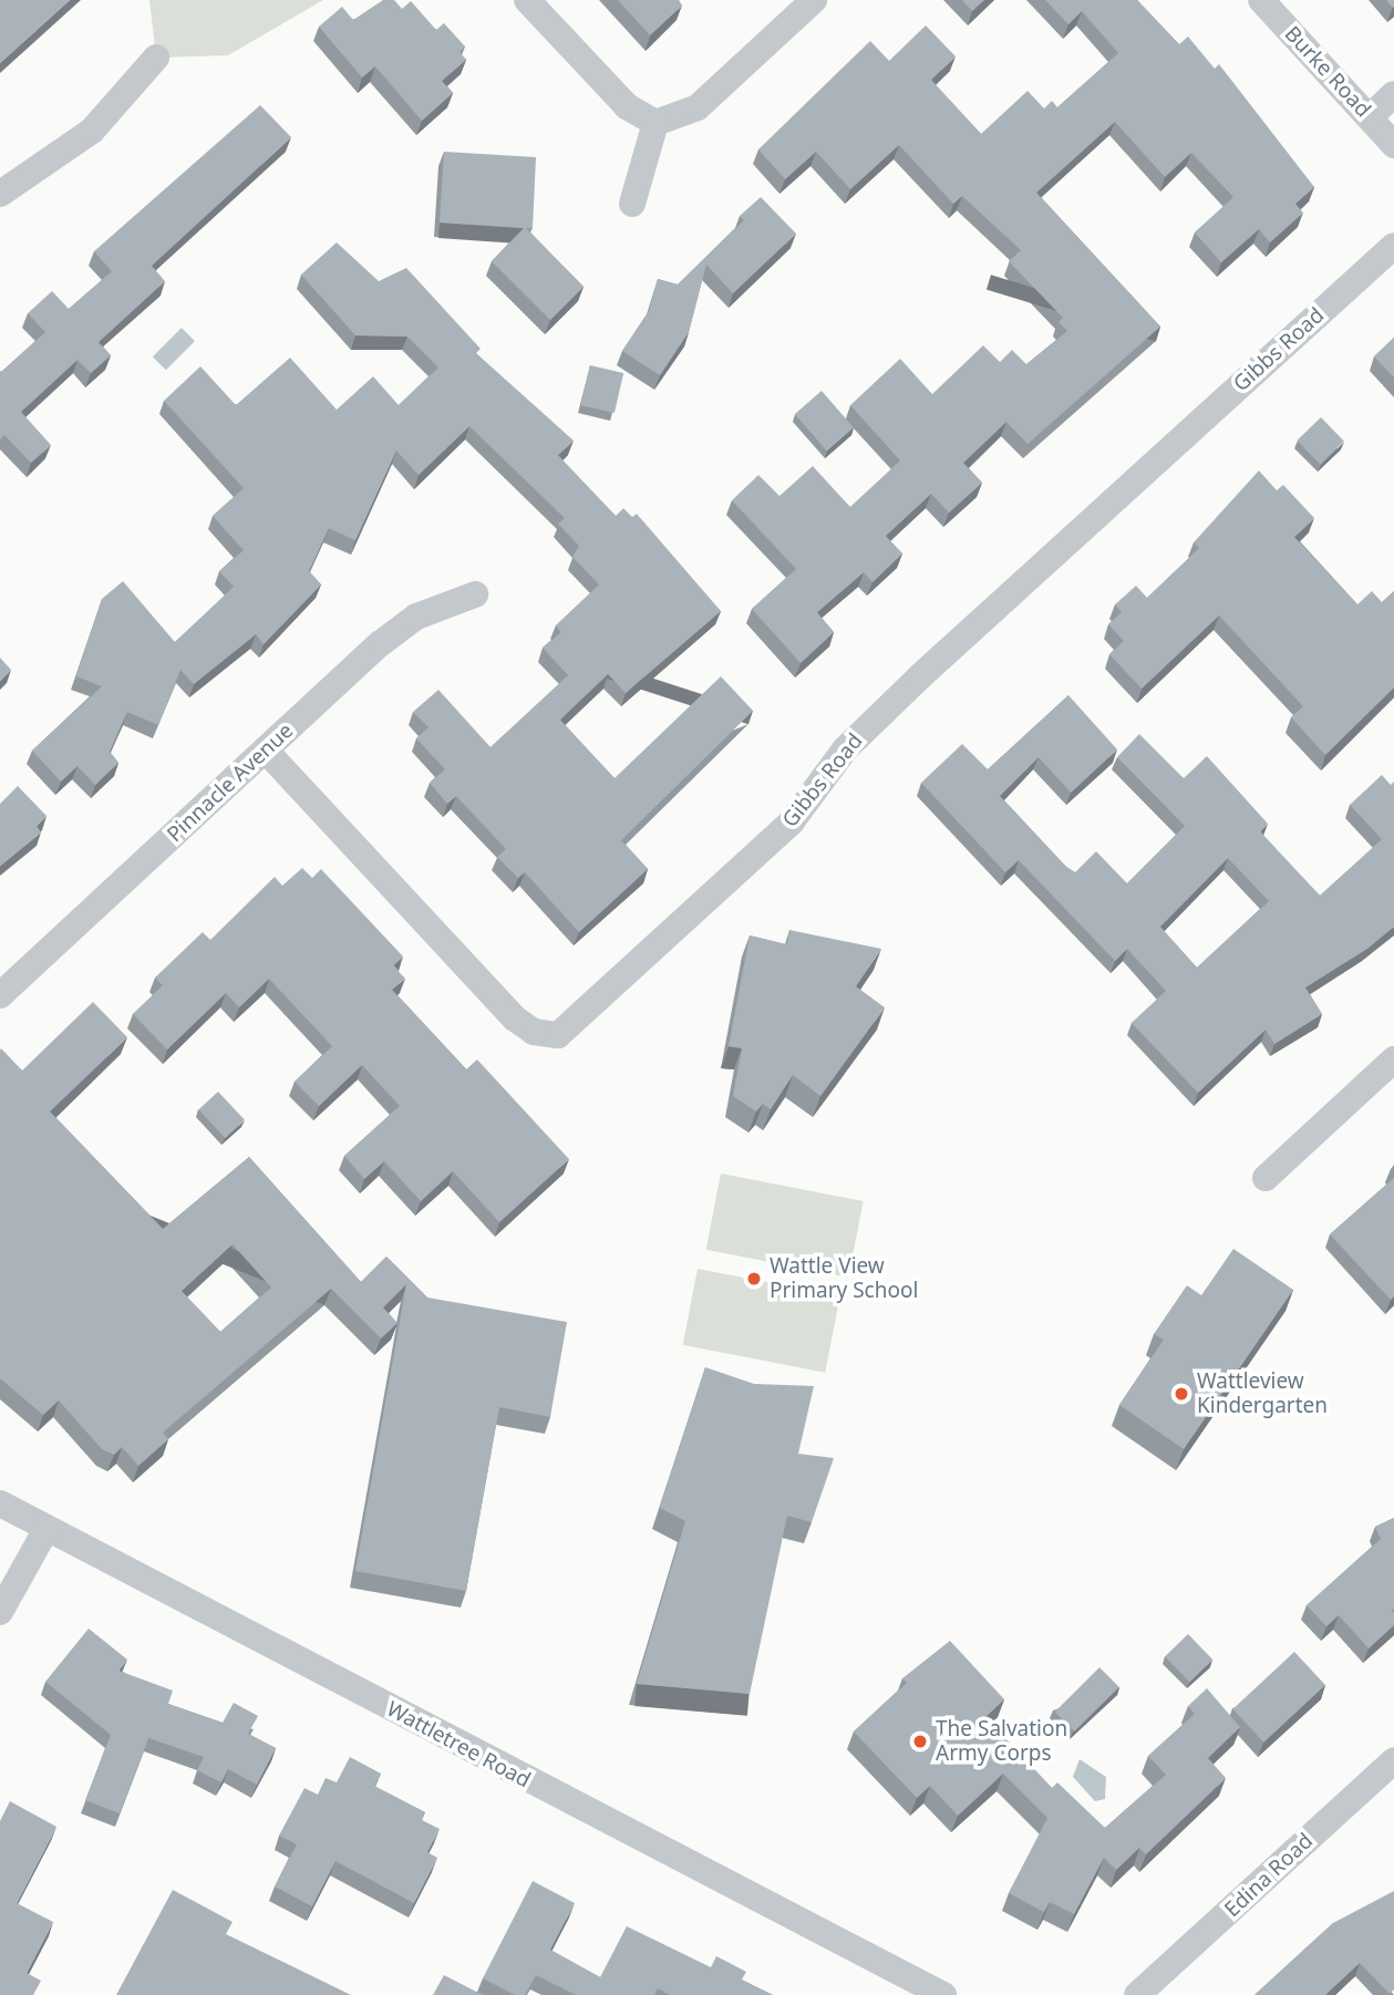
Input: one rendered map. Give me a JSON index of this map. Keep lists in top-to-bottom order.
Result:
{
  "streets": {
    "street": [
      "Burke Road",
      "Gibbs Road",
      "Pinnacle Avenue",
      "Wattletree Road",
      "Edina Road"
    ]
  },
  "crossings": [
    ["Gibbs Road", "Pinnacle Avenue"]
  ],
  "places": ["Wattle View Primary School", "Wattleview Kindergarten", "The Salvation Army Corps"]
}
